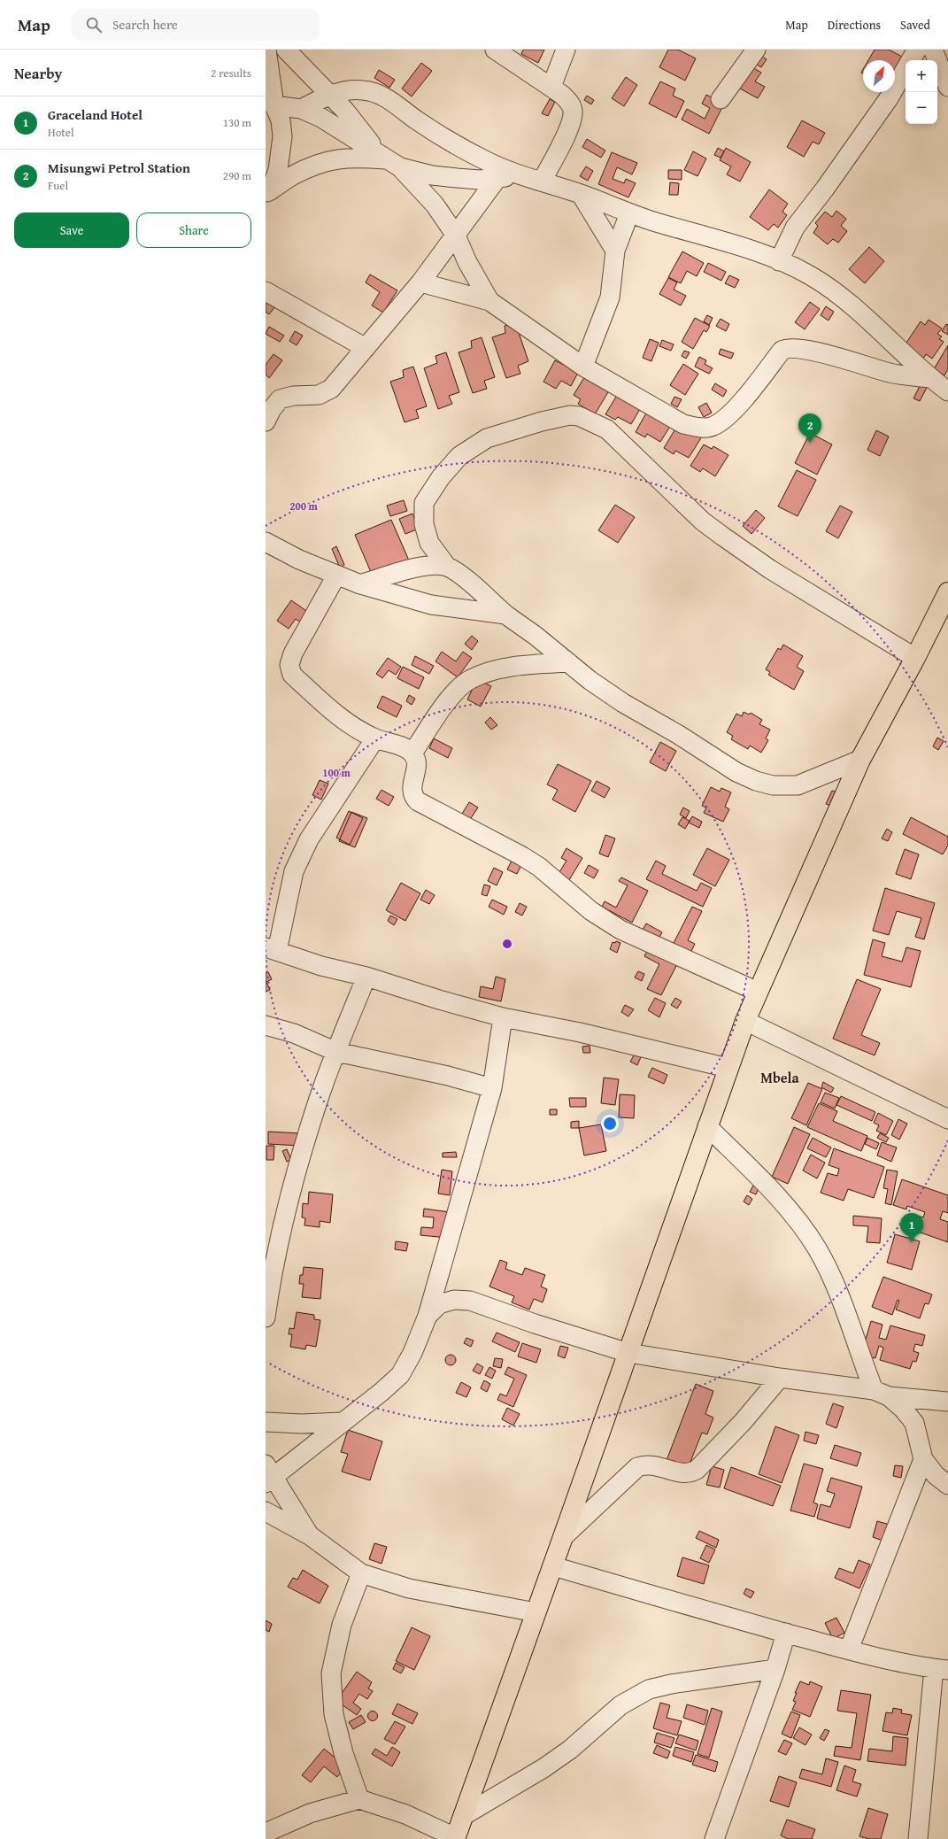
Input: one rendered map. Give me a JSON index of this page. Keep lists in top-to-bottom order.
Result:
{
  "districts": ["Mbela"],
  "north": "top right",
  "page": {
    "header": "Map",
    "search": "Search here",
    "nav": ["Map", "Directions", "Saved"],
    "heading": ["Nearby", "2 results"],
    "map_buttons": ["+", "−"],
    "list": [
      {
        "mark": "1",
        "name": "Graceland Hotel",
        "note": "Hotel",
        "value": "130 m"
      },
      {
        "mark": "2",
        "name": "Misungwi Petrol Station",
        "note": "Fuel",
        "value": "290 m"
      }
    ],
    "buttons": ["Save", "Share"],
    "pins": ["2", "1"]
  },
  "rings": ["200 m", "100 m"]
}
